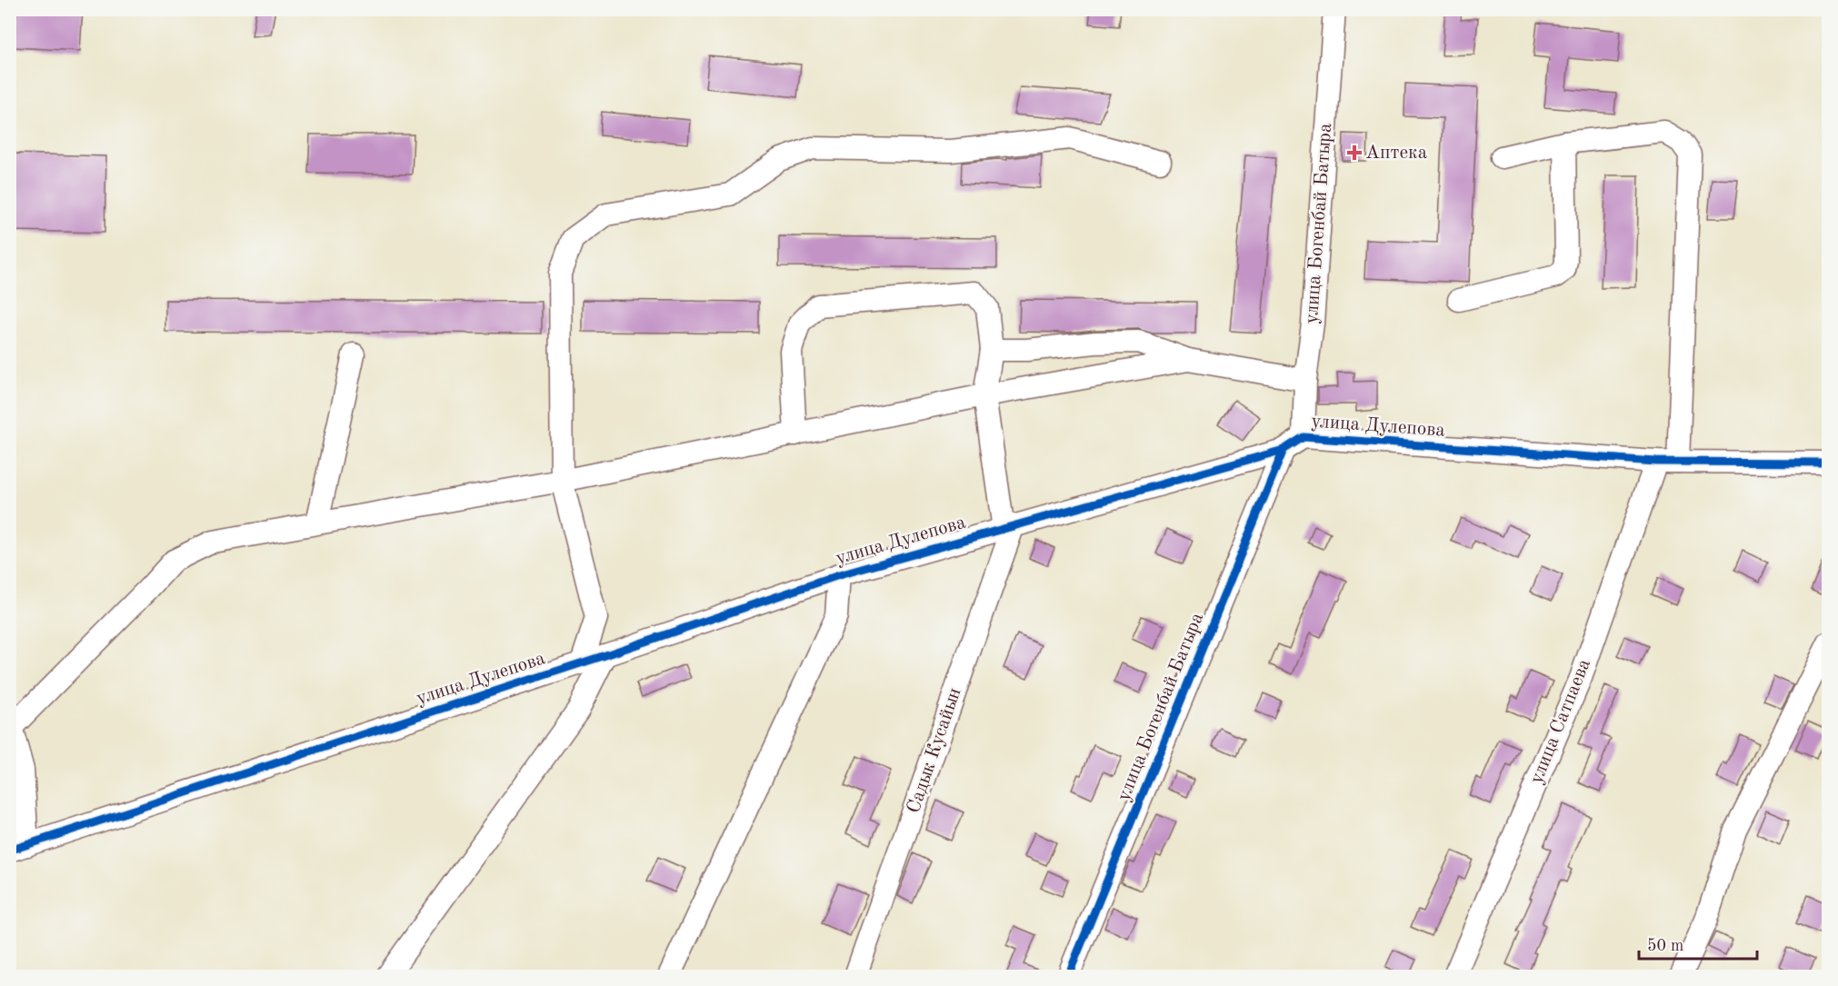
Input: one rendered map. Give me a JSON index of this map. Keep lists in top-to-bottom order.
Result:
{
  "streets": {
    "street": [
      "улица Богенбай Батыра",
      "улица Дулепова",
      "улица Сатпаева",
      "Садык Кусайын"
    ]
  },
  "crossings": [
    ["улица Богенбай Батыра", "улица Дулепова"],
    ["улица Дулепова", "улица Сатпаева"],
    ["улица Дулепова", "Садык Кусайын"]
  ],
  "places": {
    "health": ["Аптека"]
  },
  "scale_bar": "50 m"
}
